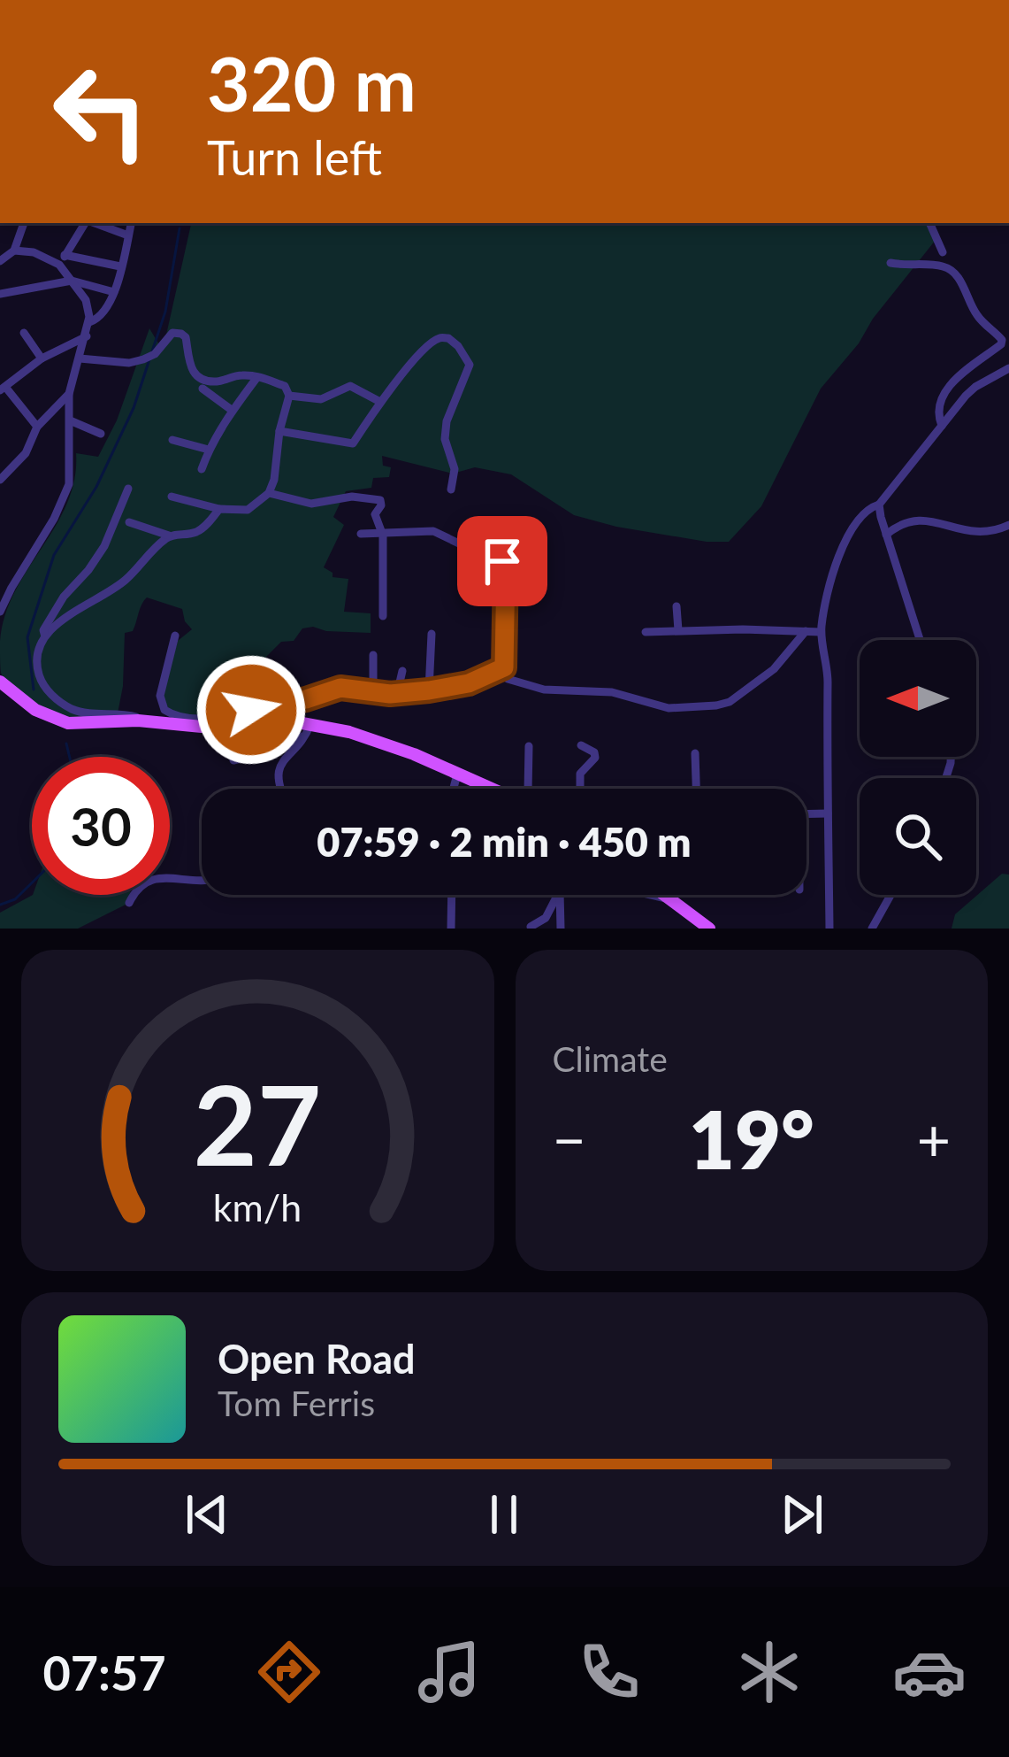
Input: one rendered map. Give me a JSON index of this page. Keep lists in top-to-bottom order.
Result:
{
  "north": "left",
  "page": {
    "turn": ["320 m", "Turn left"],
    "limit": "30",
    "trip": "07:59 · 2 min · 450 m",
    "tile": "Climate",
    "heat": ["−", "19°", "+"],
    "song": ["Open Road", "Tom Ferris"],
    "tabs": "07:57",
    "gauge": ["27", "km/h"]
  }
}
